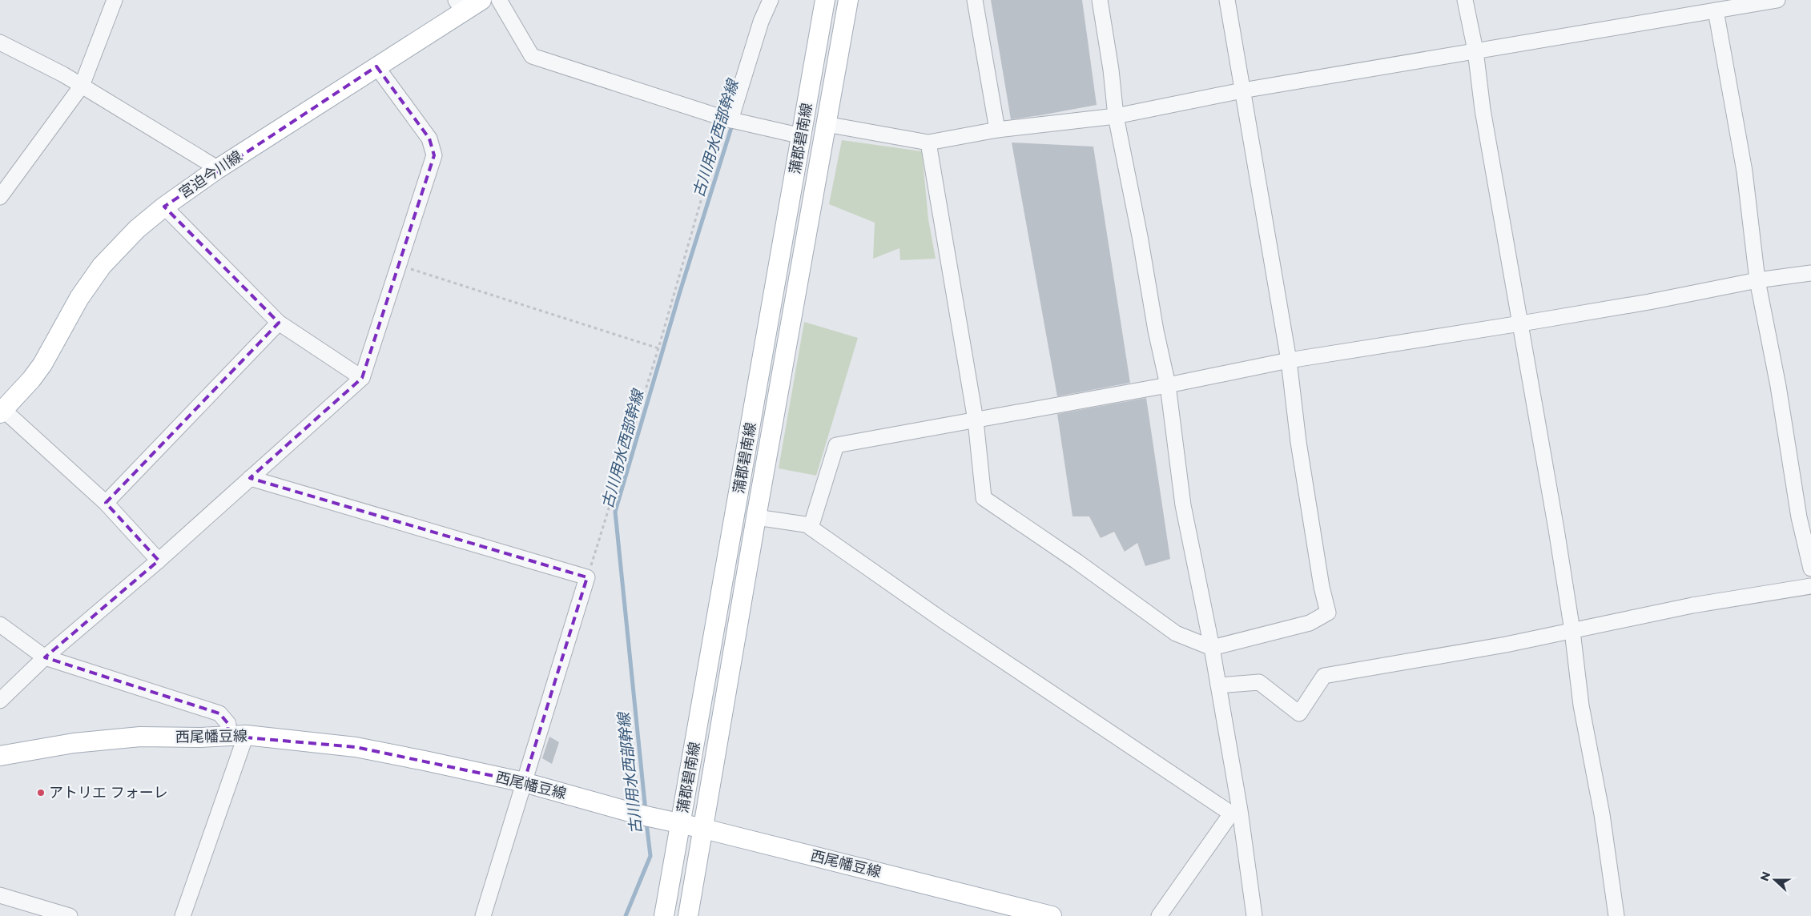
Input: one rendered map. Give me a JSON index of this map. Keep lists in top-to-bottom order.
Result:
{
  "streets": {
    "main road": ["蒲郡碧南線", "宮迫今川線", "西尾幡豆線"]
  },
  "crossings": [
    ["蒲郡碧南線", "西尾幡豆線"]
  ],
  "water": ["古川用水西部幹線"],
  "places": ["アトリエ フォーレ"],
  "north": "left"
}
